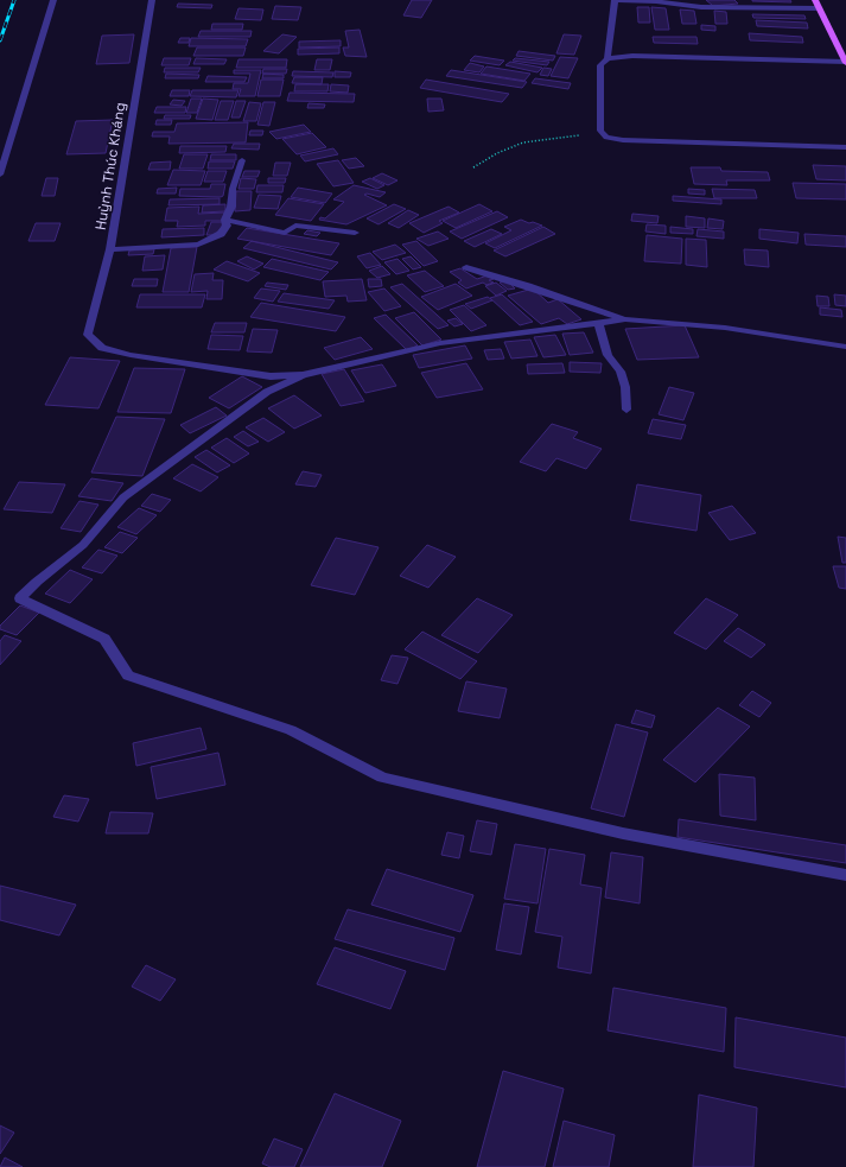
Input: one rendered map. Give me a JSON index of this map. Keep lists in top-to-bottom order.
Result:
{
  "streets": {
    "street": ["Huỳnh Thúc Kháng"]
  }
}
